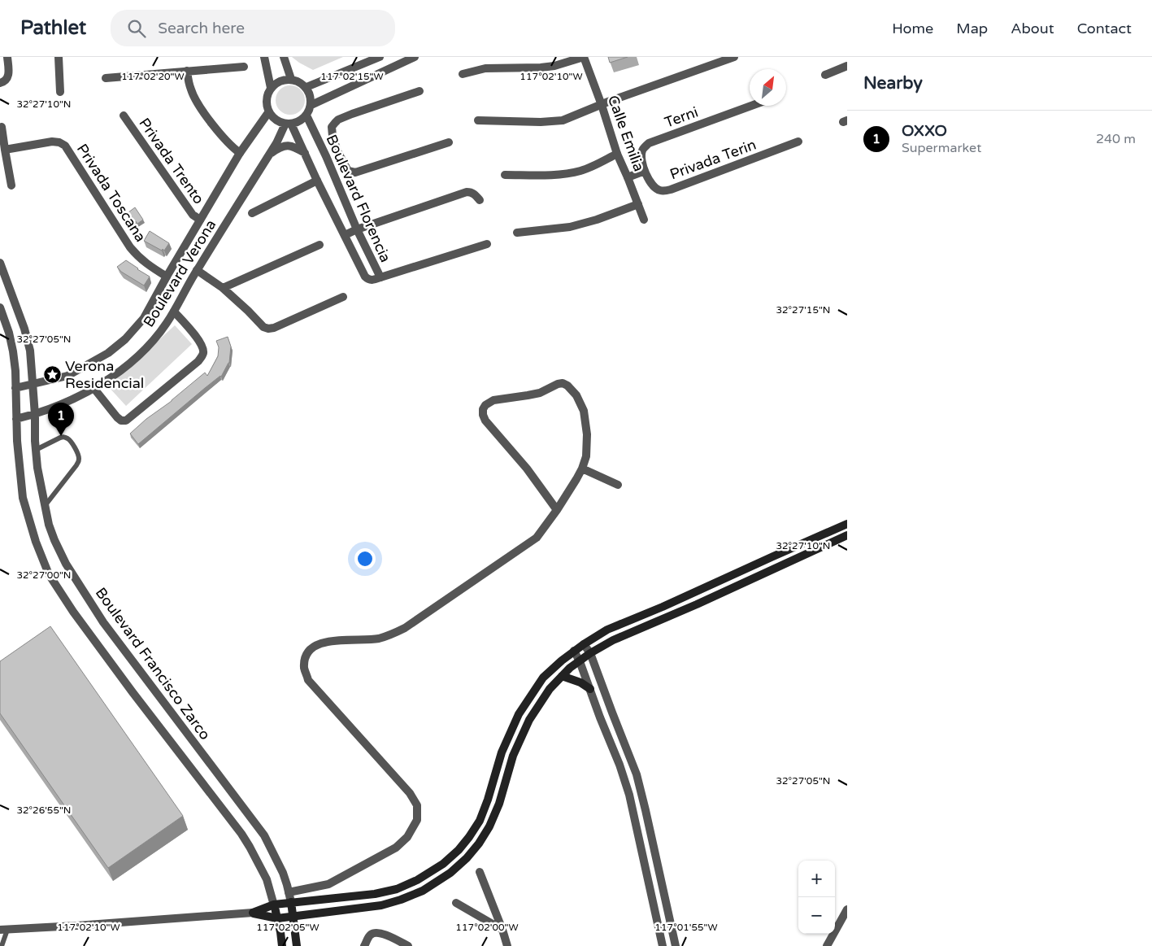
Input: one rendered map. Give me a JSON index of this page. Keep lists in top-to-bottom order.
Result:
{
  "streets": {
    "main road": ["Boulevard Francisco Zarco"],
    "street": [
      "Terni",
      "Calle Emilia",
      "Privada Terin",
      "Privada Trento",
      "Privada Toscana",
      "Boulevard Florencia",
      "Boulevard Verona"
    ]
  },
  "crossings": [
    ["Terni", "Privada Terin"],
    ["Privada Trento", "Boulevard Verona"],
    ["Privada Toscana", "Boulevard Verona"],
    ["Boulevard Florencia", "Boulevard Verona"],
    ["Boulevard Verona", "Boulevard Francisco Zarco"]
  ],
  "places": {
    "place": ["Verona Residencial"]
  },
  "north": "top right",
  "page": {
    "header": "Pathlet",
    "search": "Search here",
    "nav": [
      "Home",
      "Map",
      "About",
      "Contact"
    ],
    "heading": "Nearby",
    "list": [
      {
        "mark": "1",
        "name": "OXXO",
        "note": "Supermarket",
        "value": "240 m"
      }
    ],
    "pins": "1",
    "map_buttons": ["+", "−"]
  },
  "coordinates": [
    "117°02'15\"W",
    "117°02'10\"W",
    "117°02'20\"W",
    "32°27'10\"N",
    "32°27'15\"N",
    "32°27'05\"N",
    "32°27'00\"N",
    "32°26'55\"N",
    "117°02'05\"W",
    "117°02'00\"W",
    "117°01'55\"W"
  ]
}
